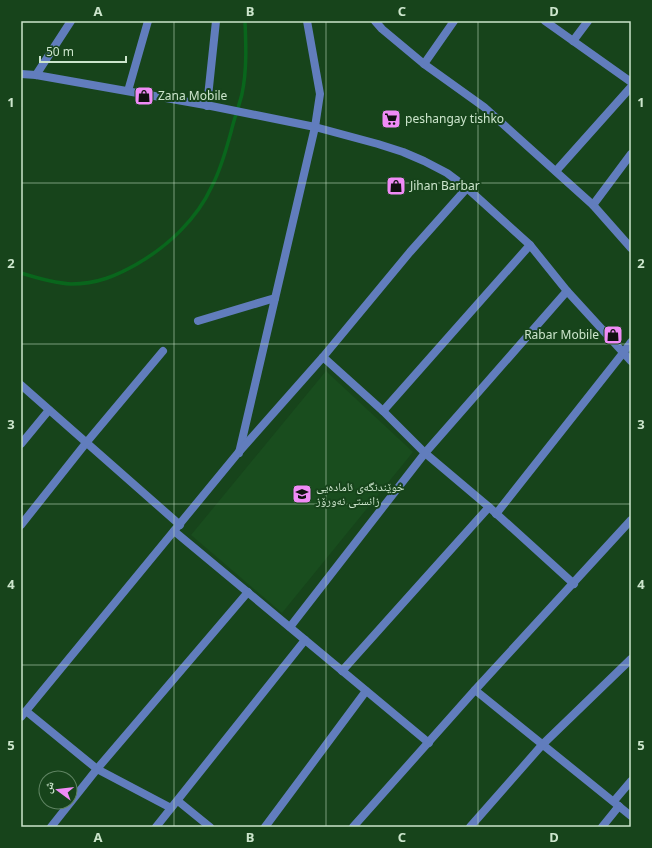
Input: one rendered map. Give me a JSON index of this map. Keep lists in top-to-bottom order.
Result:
{
  "places": {
    "shop": ["Zana Mobile", "Jihan Barbar", "Rabar Mobile"],
    "supermarket": ["peshangay tishko"],
    "school or university": ["خوێندنگەی ئامادەیی زانستی نەورۆز"]
  },
  "scale_bar": "50 m",
  "north": "left",
  "grid": {
    "columns": [
      "A",
      "B",
      "C",
      "D"
    ],
    "rows": [
      "1",
      "2",
      "3",
      "4",
      "5"
    ]
  }
}
